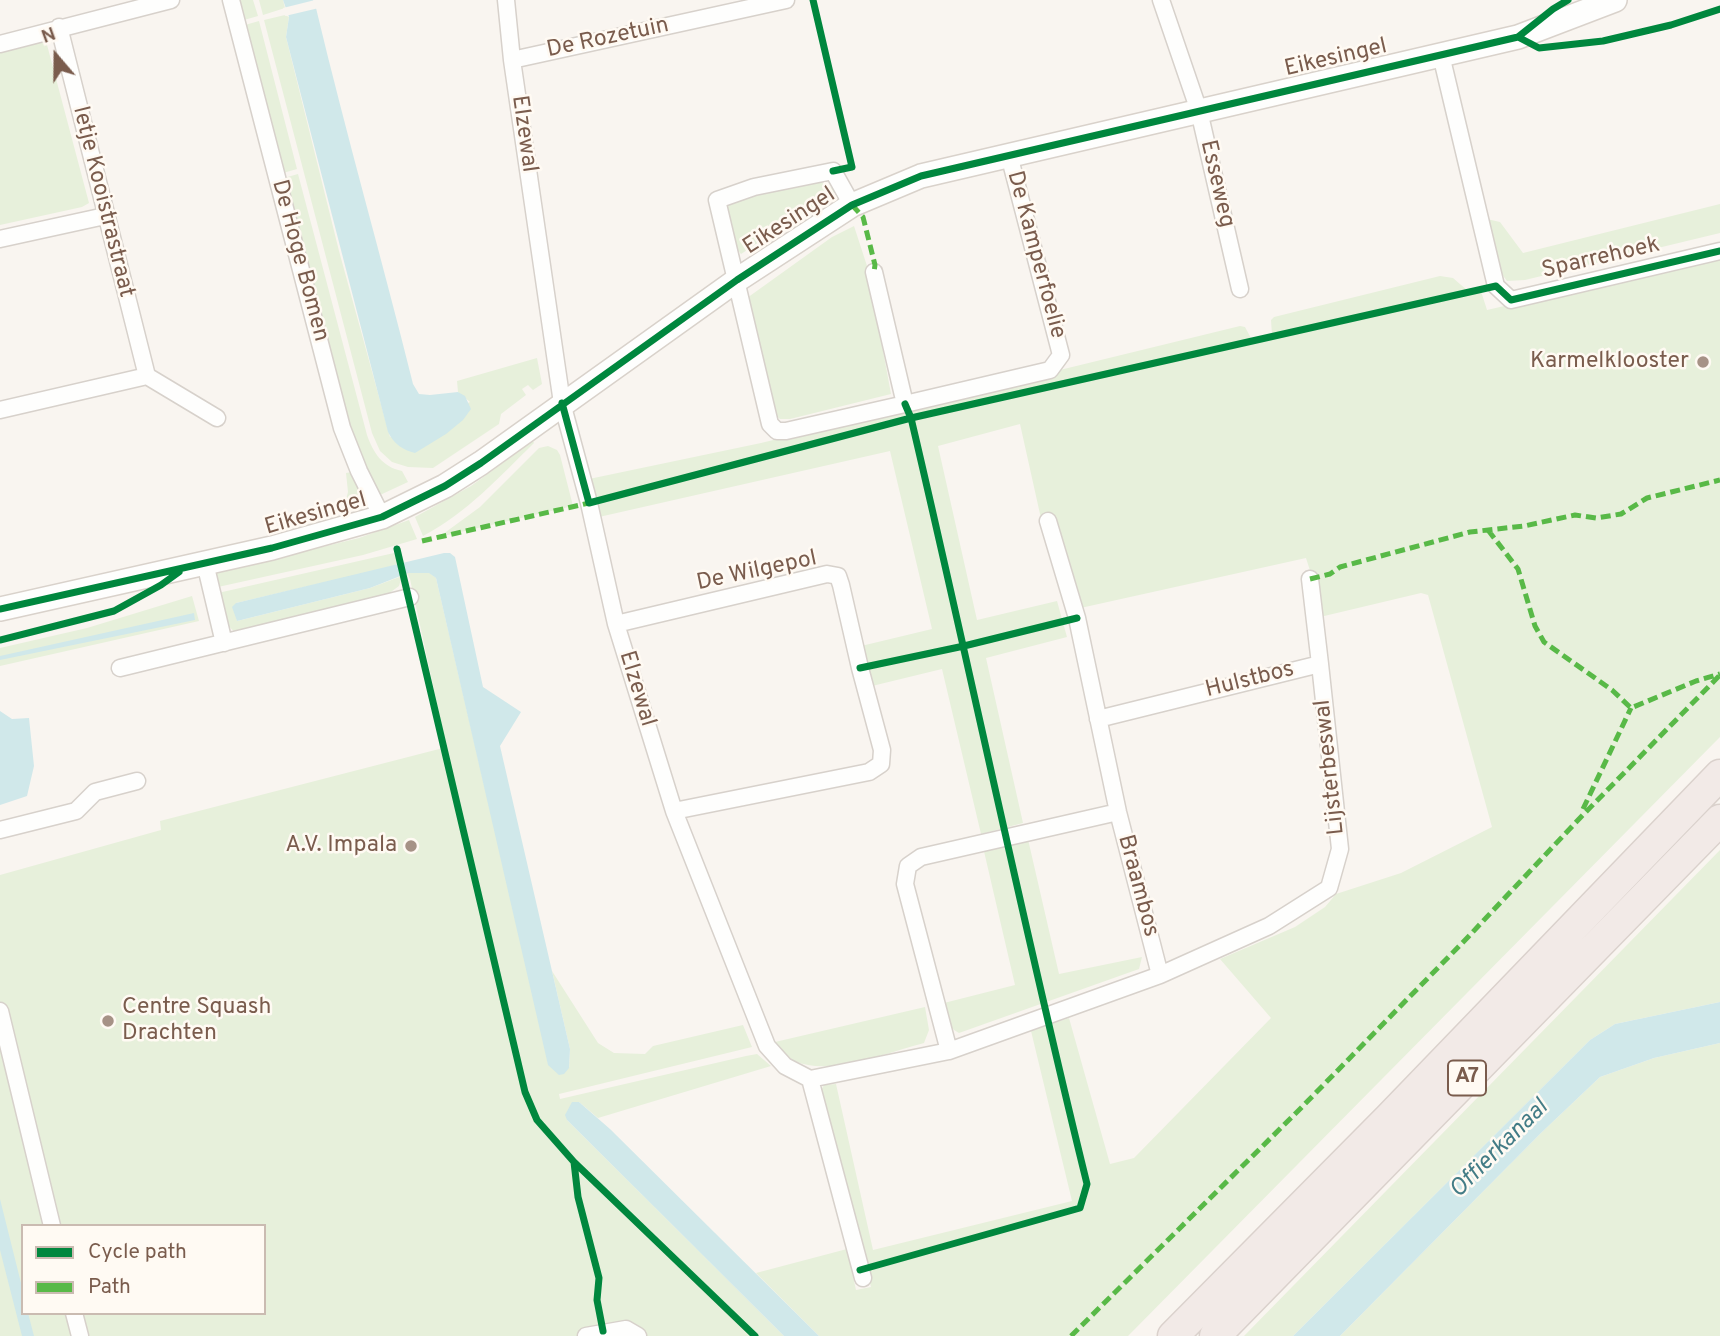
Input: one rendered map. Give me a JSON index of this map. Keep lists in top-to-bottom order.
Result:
{
  "streets": {
    "highway": ["A7"],
    "street": [
      "De Rozetuin",
      "Eikesingel",
      "Elzewal",
      "Esseweg",
      "Ietje Kooistrastraat",
      "De Kamperfoelie",
      "Sparrehoek",
      "De Hoge Bomen",
      "De Wilgepol",
      "Hulstbos",
      "Lijsterbeswal",
      "Braambos"
    ]
  },
  "crossings": [
    ["De Rozetuin", "Elzewal"],
    ["Eikesingel", "Elzewal"],
    ["Eikesingel", "Esseweg"],
    ["Eikesingel", "De Kamperfoelie"],
    ["Eikesingel", "Sparrehoek"],
    ["Eikesingel", "De Hoge Bomen"],
    ["Elzewal", "De Wilgepol"],
    ["Hulstbos", "Lijsterbeswal"],
    ["Lijsterbeswal", "Braambos"]
  ],
  "water": ["Offierkanaal"],
  "places": ["Karmelklooster", "A.V. Impala", "Centre Squash Drachten"],
  "legend": ["Cycle path", "Path"],
  "north": "top"
}
